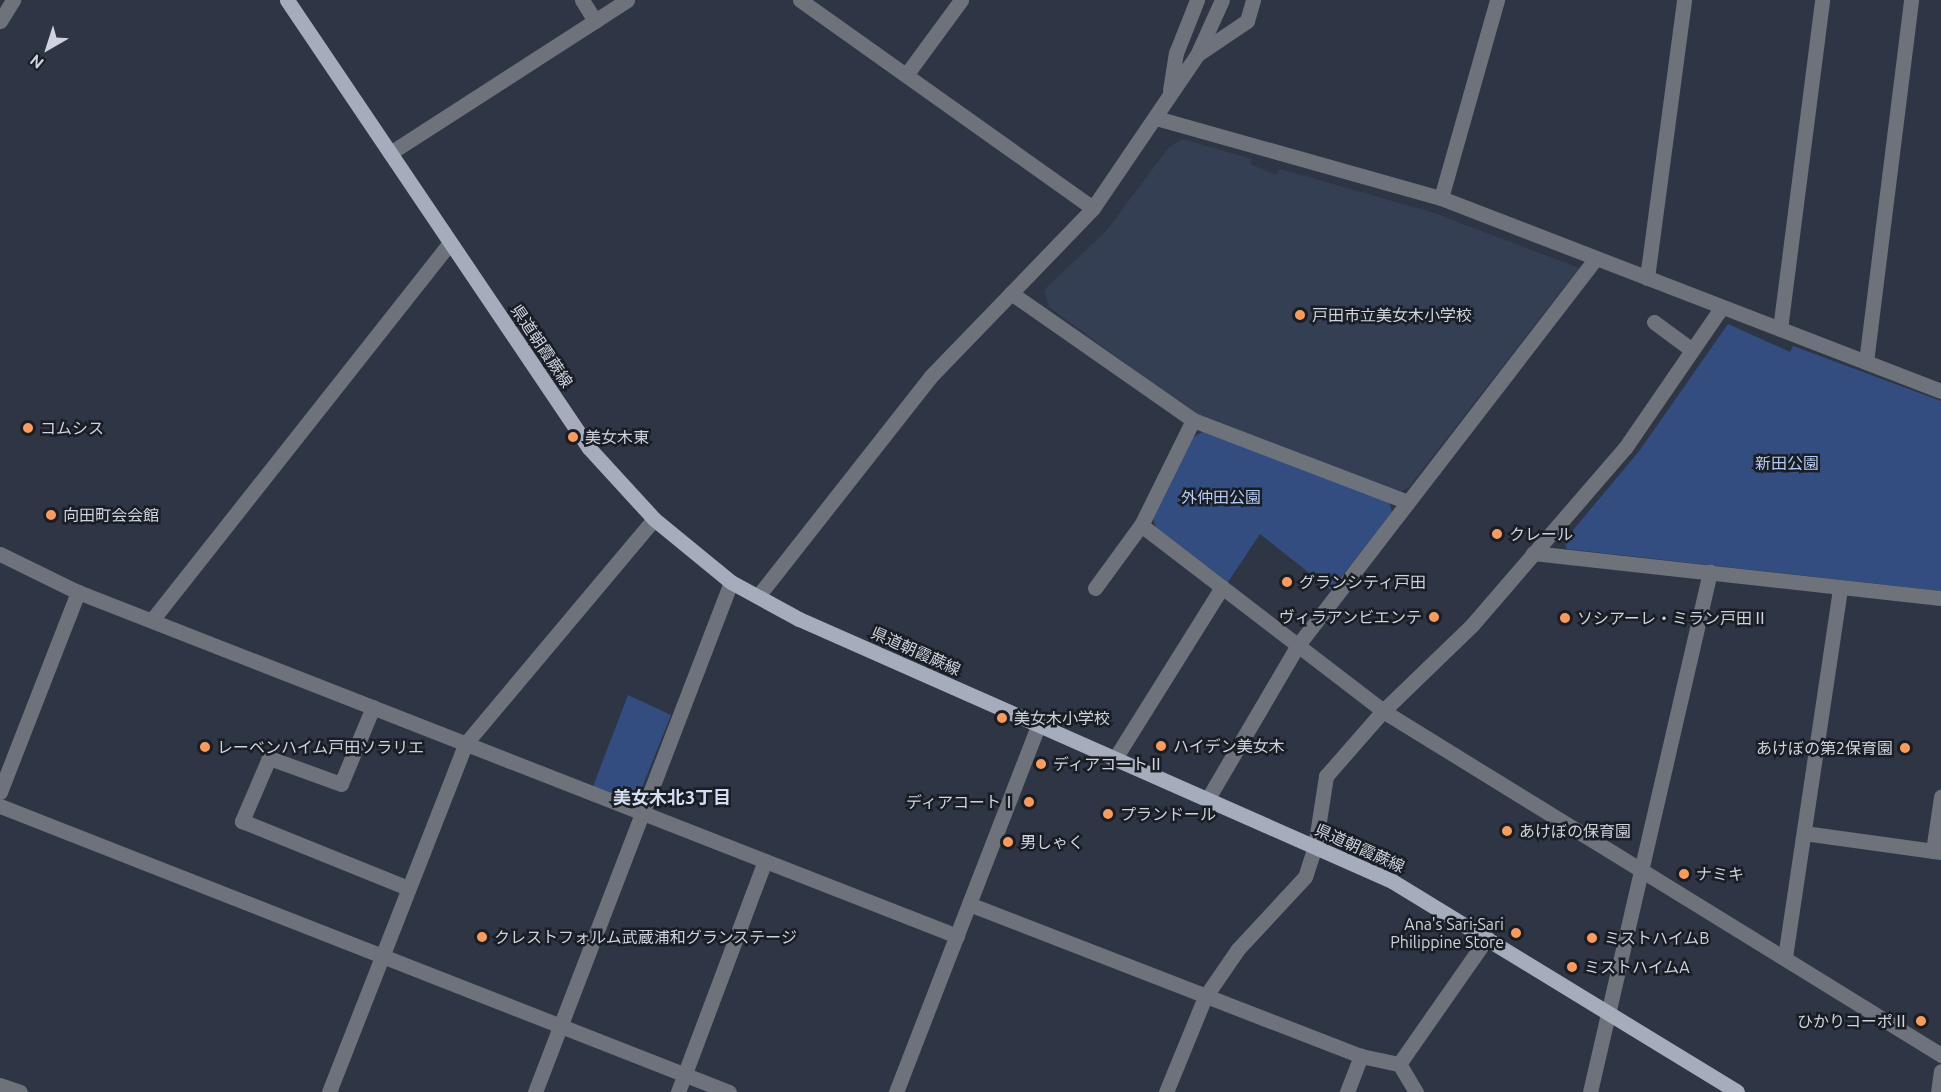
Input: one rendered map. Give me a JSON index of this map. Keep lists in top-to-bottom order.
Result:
{
  "streets": {
    "main road": ["県道朝霞蕨線"]
  },
  "districts": ["美女木北3丁目"],
  "parks": ["新田公園", "外仲田公園"],
  "places": [
    "戸田市立美女木小学校",
    "コムシス",
    "美女木東",
    "向田町会会館",
    "クレール",
    "グランシティ戸田",
    "ヴィラアンビエンテ",
    "ソシアーレ・ミラン戸田Ⅱ",
    "美女木小学校",
    "ハイデン美女木",
    "レーベンハイム戸田ソラリエ",
    "あけぼの第2保育園",
    "ディアコートⅡ",
    "ディアコートⅠ",
    "プランドール",
    "あけぼの保育園",
    "男しゃく",
    "ナミキ",
    "Ana's Sari-Sari Philippine Store",
    "クレストフォルム武蔵浦和グランステージ",
    "ミストハイムB",
    "ミストハイムA",
    "ひかりコーポⅡ"
  ],
  "north": "bottom left"
}
